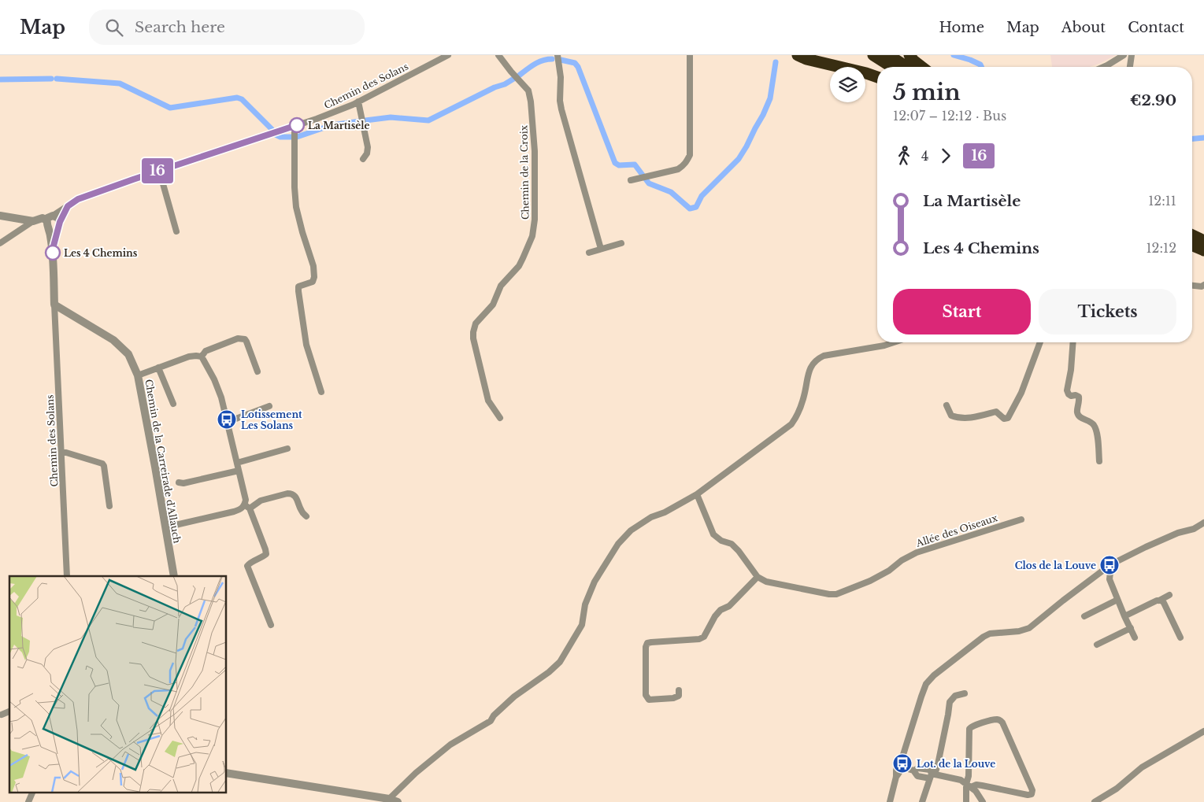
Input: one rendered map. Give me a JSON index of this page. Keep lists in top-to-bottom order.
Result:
{
  "streets": {
    "street": [
      "Chemin des Solans",
      "Chemin de la Croix",
      "Chemin de la Carreirade d'Allauch",
      "Allée des Oiseaux"
    ]
  },
  "crossings": [
    ["Chemin des Solans", "Chemin de la Carreirade d'Allauch"]
  ],
  "places": {
    "other": ["La Martisèle", "Les 4 Chemins"],
    "bus stop": ["Lotissement Les Solans", "Clos de la Louve", "Lot. de la Louve"]
  },
  "lines": ["bus line 16"],
  "page": {
    "header": "Map",
    "search": "Search here",
    "nav": [
      "Home",
      "Map",
      "About",
      "Contact"
    ],
    "on_map": "16",
    "heading": ["5 min", "12:07 – 12:12 · Bus", "€2.90"],
    "legs": ["4", "16"],
    "list": [
      {
        "name": "La Martisèle",
        "value": "12:11"
      },
      {
        "name": "Les 4 Chemins",
        "value": "12:12"
      }
    ],
    "buttons": ["Start", "Tickets"]
  }
}
